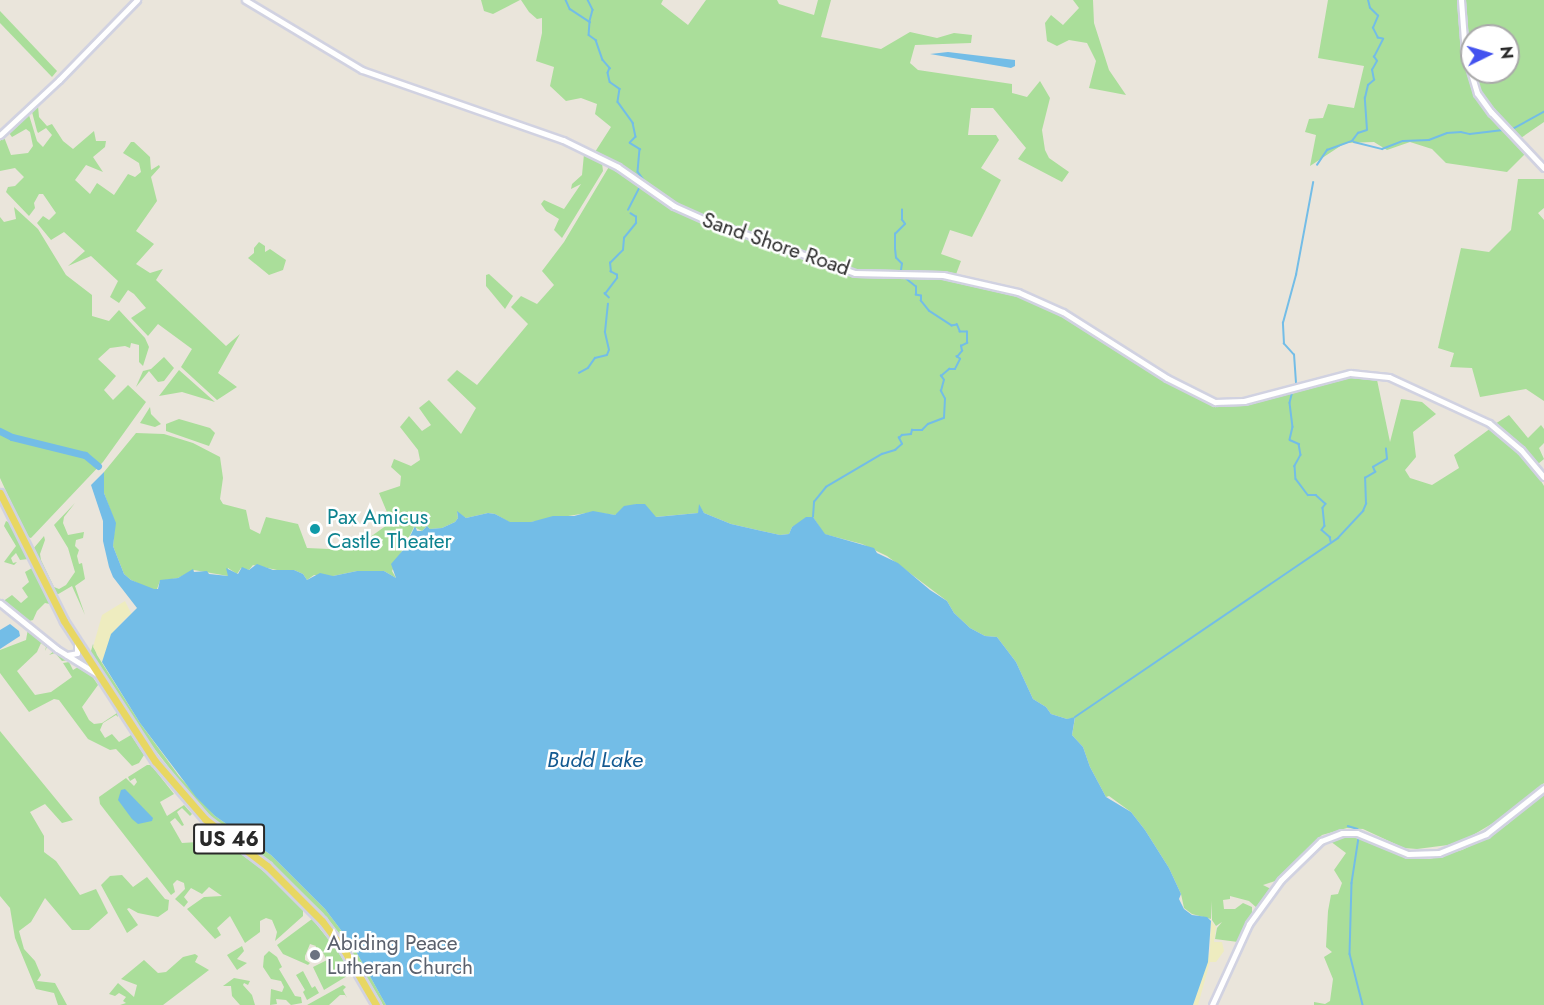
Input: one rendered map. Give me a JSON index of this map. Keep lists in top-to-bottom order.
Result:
{
  "streets": {
    "main road": ["US 46"],
    "street": ["Sand Shore Road"]
  },
  "water": ["Budd Lake"],
  "places": ["Pax Amicus Castle Theater", "Abiding Peace Lutheran Church"],
  "north": "right"
}
